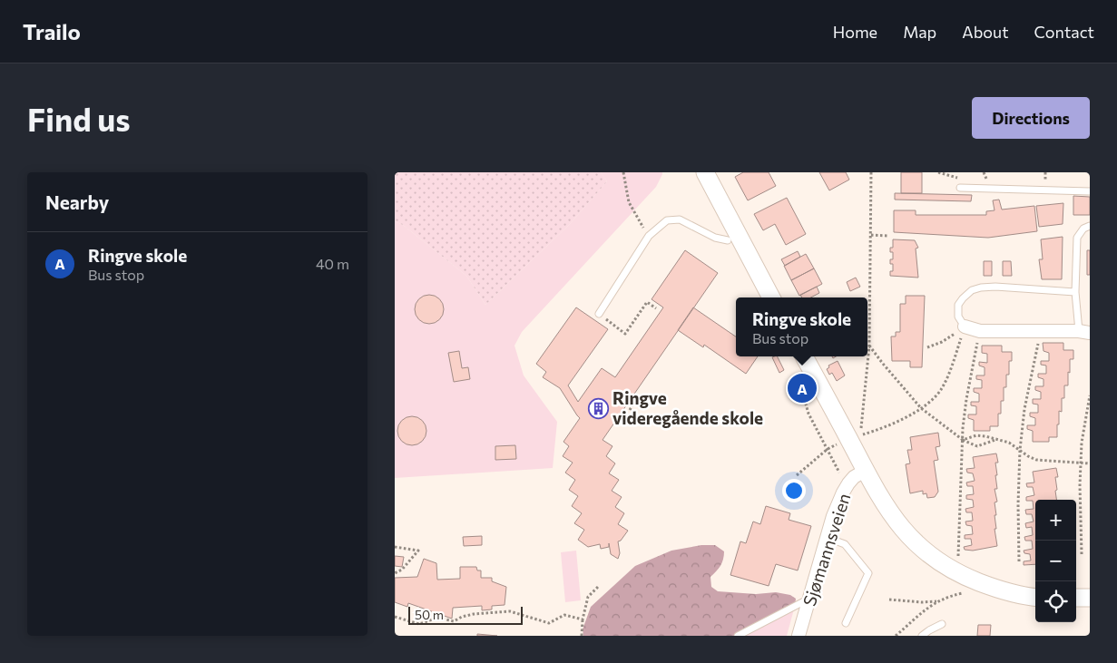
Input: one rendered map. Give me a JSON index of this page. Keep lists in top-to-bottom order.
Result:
{
  "streets": {
    "street": ["Sjømannsveien"]
  },
  "places": {
    "building": ["Ringve videregående skole"]
  },
  "scale_bar": "50 m",
  "page": {
    "header": "Trailo",
    "nav": [
      "Home",
      "Map",
      "About",
      "Contact"
    ],
    "buttons": "Directions",
    "title": "Find us",
    "heading": "Nearby",
    "list": [
      {
        "mark": "A",
        "name": "Ringve skole",
        "note": "Bus stop",
        "value": "40 m"
      }
    ],
    "popup": ["Ringve skole", "Bus stop"],
    "pins": "A",
    "map_buttons": ["+", "−"],
    "scale": "50 m"
  }
}
